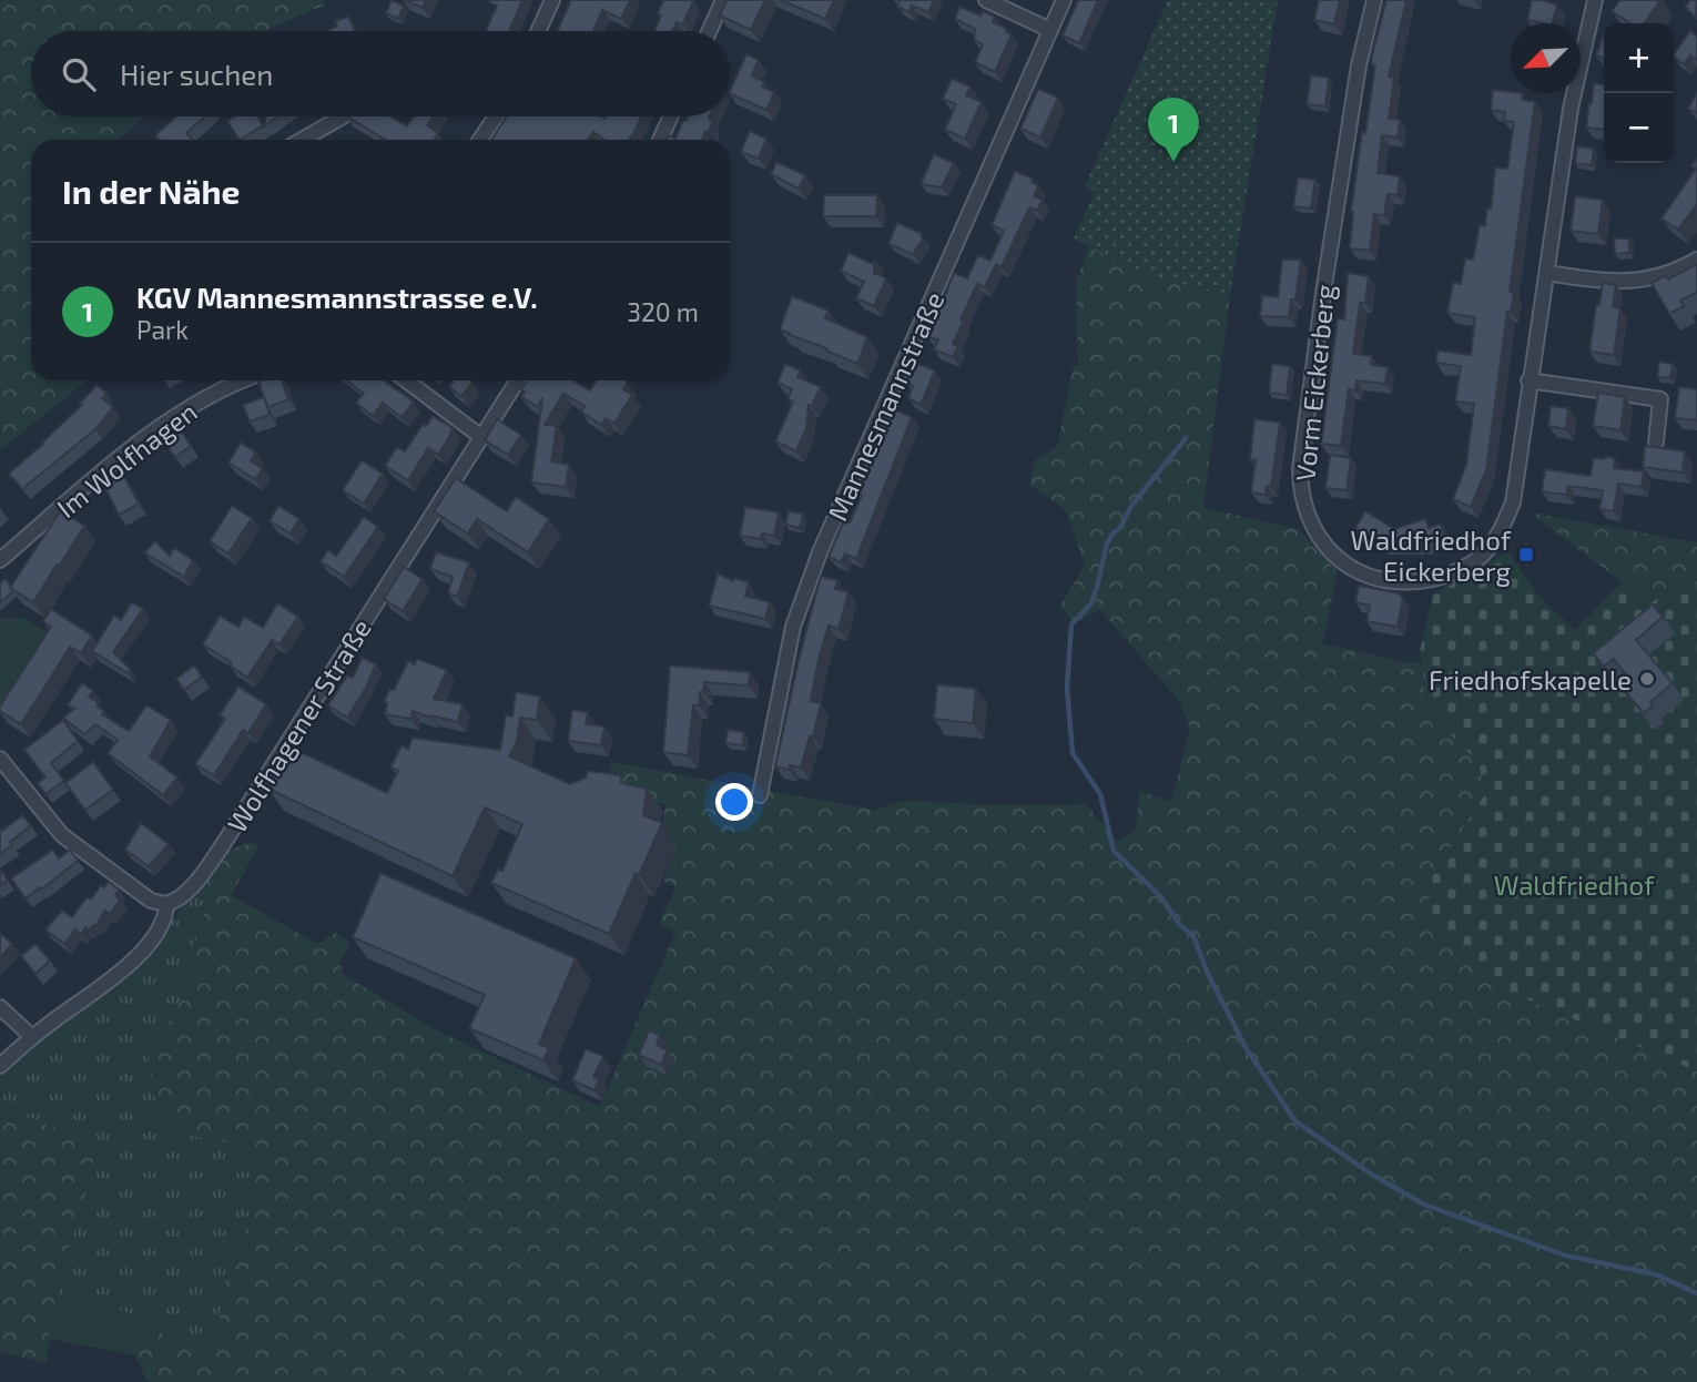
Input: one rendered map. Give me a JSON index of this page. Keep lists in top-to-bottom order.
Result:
{
  "streets": {
    "street": [
      "Vorm Eickerberg",
      "Mannesmannstraße",
      "Im Wolfhagen",
      "Wolfhagener Straße"
    ]
  },
  "parks": ["Waldfriedhof"],
  "places": {
    "transit": ["Waldfriedhof Eickerberg"],
    "other": ["Friedhofskapelle"]
  },
  "north": "bottom left",
  "page": {
    "map_buttons": ["+", "−"],
    "search": "Hier suchen",
    "pins": "1",
    "heading": "In der Nähe",
    "list": [
      {
        "mark": "1",
        "name": "KGV Mannesmannstrasse e.V.",
        "note": "Park",
        "value": "320 m"
      }
    ]
  }
}
